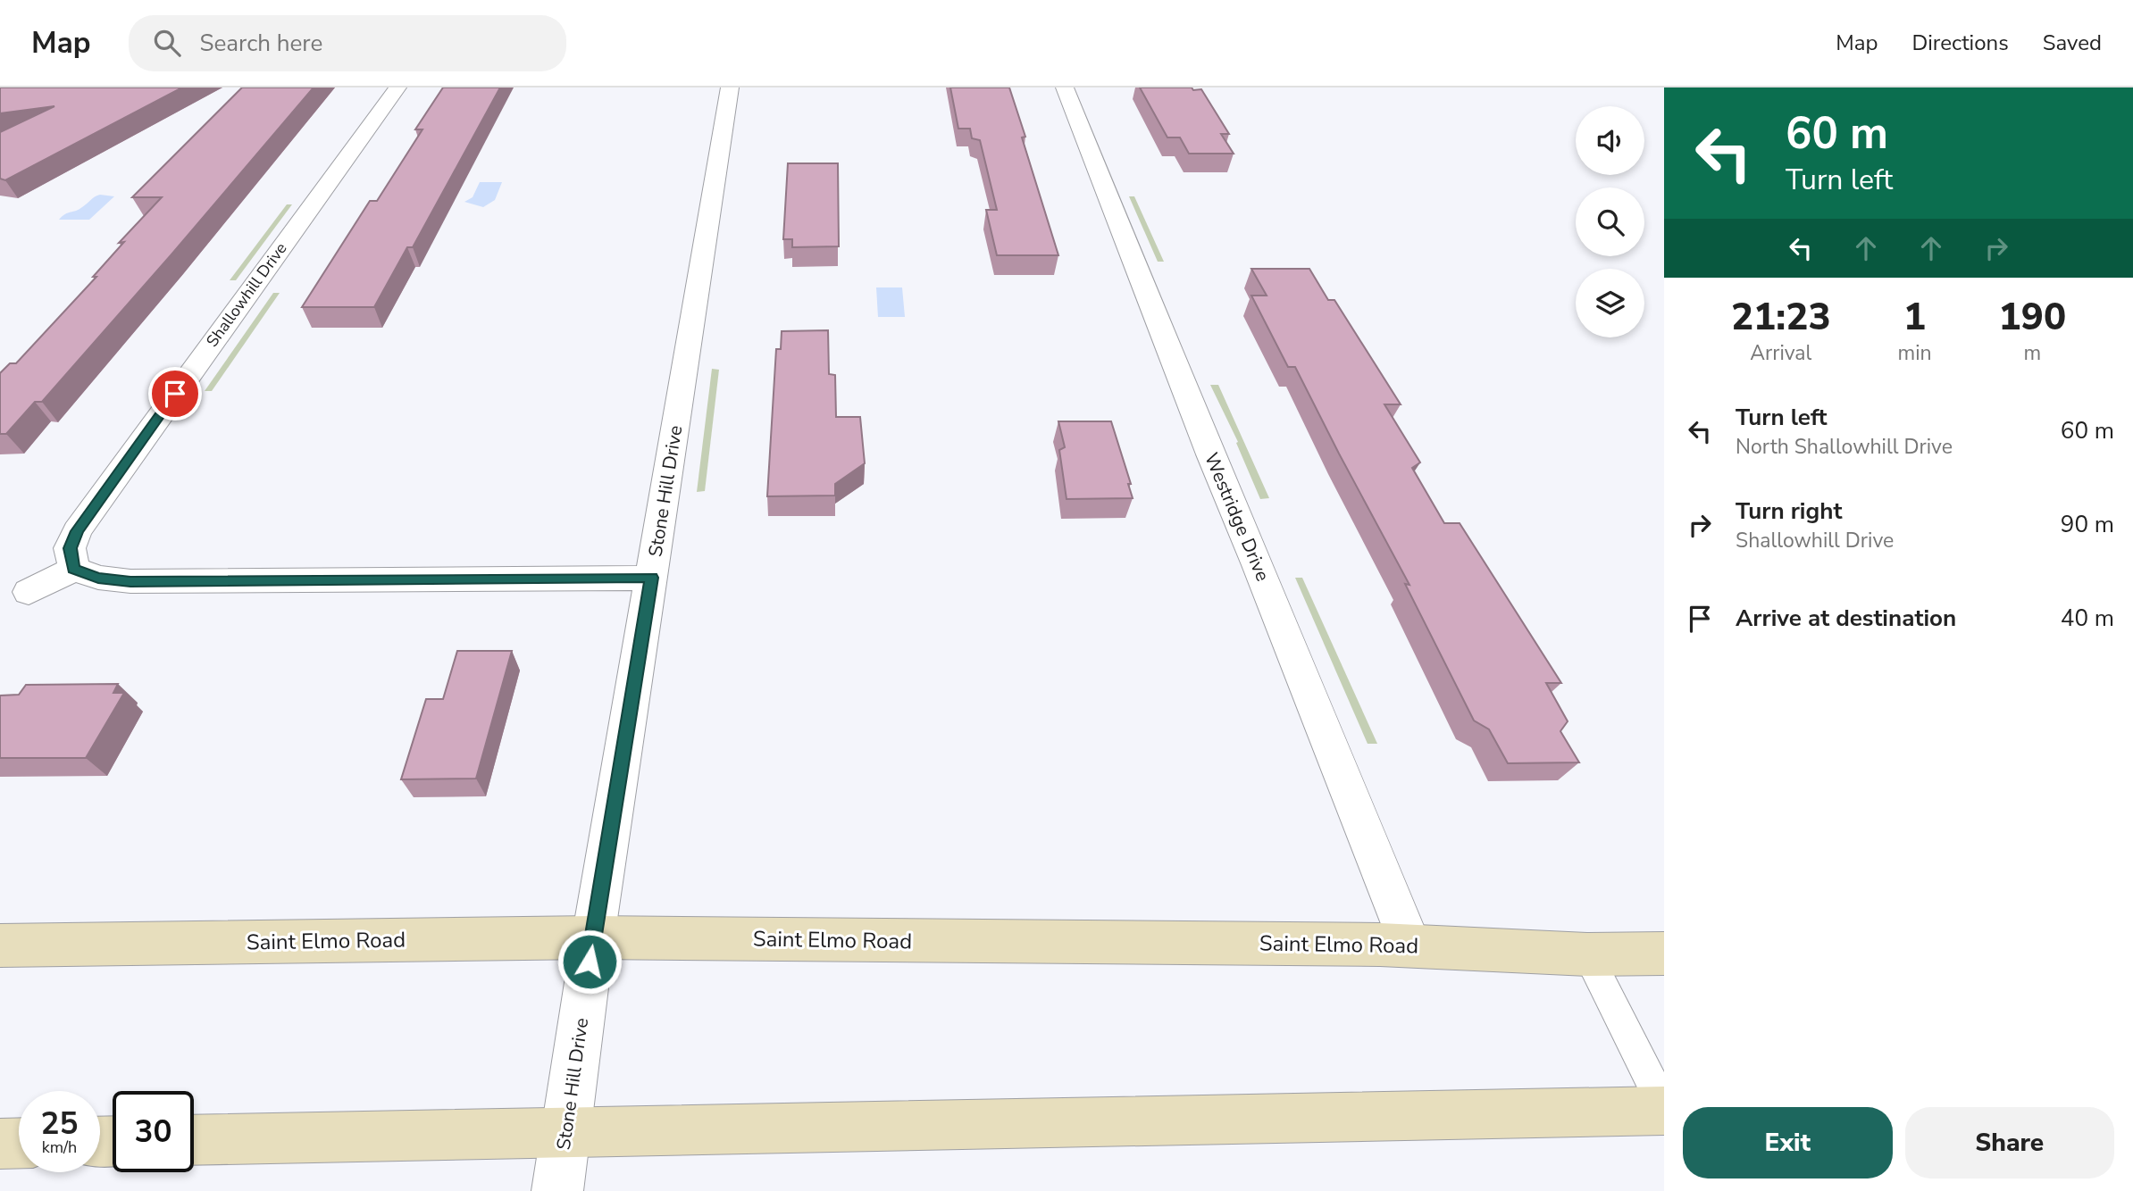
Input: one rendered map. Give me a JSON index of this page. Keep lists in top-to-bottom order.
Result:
{
  "streets": {
    "main road": ["Saint Elmo Road"],
    "street": ["Shallowhill Drive", "Stone Hill Drive", "Westridge Drive"]
  },
  "crossings": [
    ["Stone Hill Drive", "Saint Elmo Road"],
    ["Westridge Drive", "Saint Elmo Road"]
  ],
  "page": {
    "header": "Map",
    "search": "Search here",
    "nav": ["Map", "Directions", "Saved"],
    "turn": ["60 m", "Turn left"],
    "eta": [
      "21:23",
      "Arrival",
      "1",
      "min",
      "190",
      "m"
    ],
    "list": [
      {
        "name": "Turn left",
        "note": "North Shallowhill Drive",
        "value": "60 m"
      },
      {
        "name": "Turn right",
        "note": "Shallowhill Drive",
        "value": "90 m"
      },
      {
        "name": "Arrive at destination",
        "value": "40 m"
      }
    ],
    "speed": "25 km/h",
    "limit": "30",
    "buttons": ["Exit", "Share"]
  }
}
